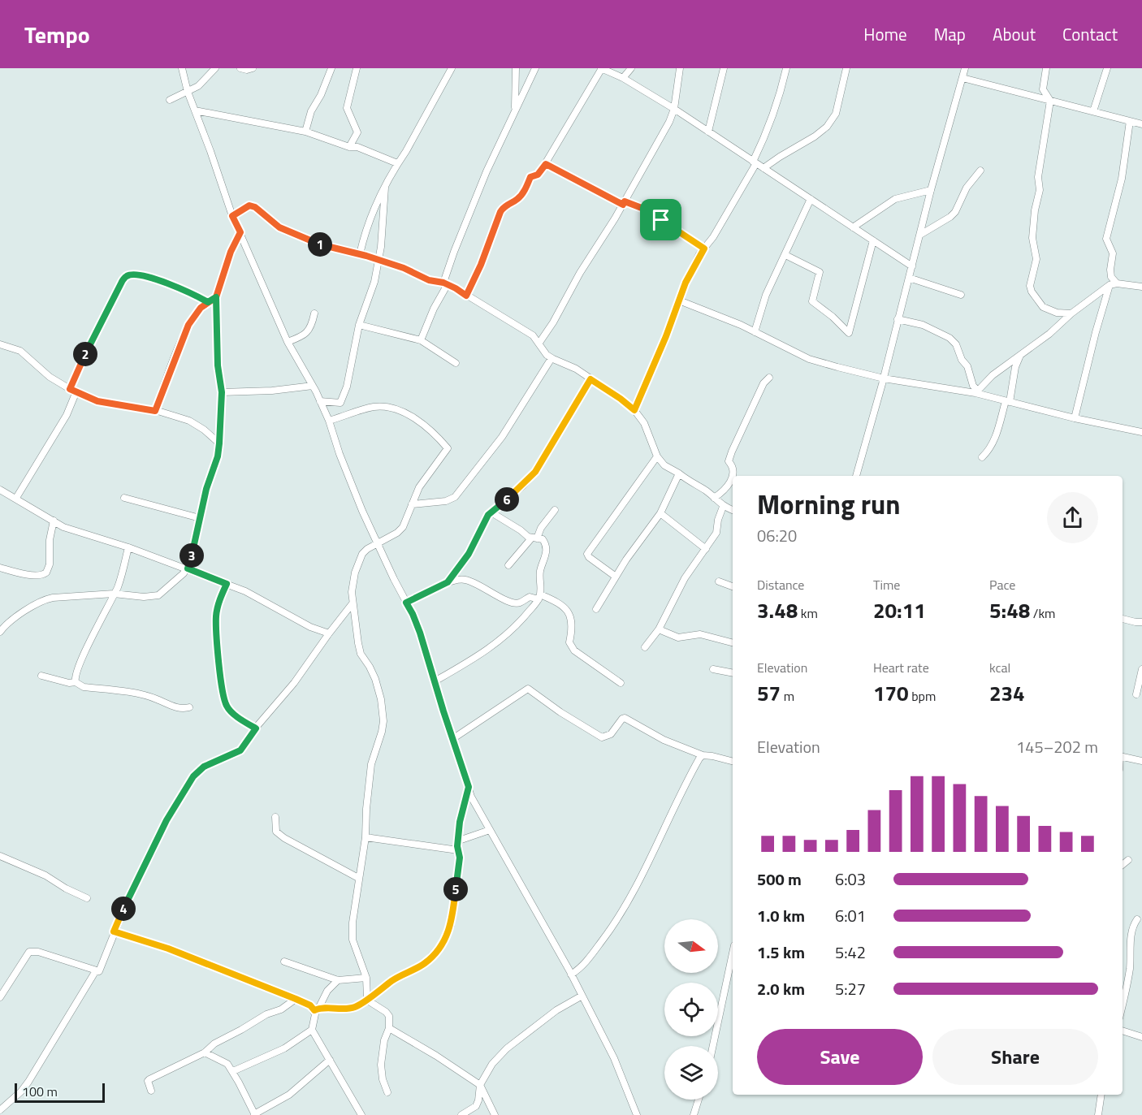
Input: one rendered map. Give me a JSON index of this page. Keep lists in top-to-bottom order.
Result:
{
  "scale_bar": "100 m",
  "north": "right",
  "page": {
    "header": "Tempo",
    "nav": [
      "Home",
      "Map",
      "About",
      "Contact"
    ],
    "pins": [
      "1",
      "2",
      "6",
      "3",
      "5",
      "4"
    ],
    "heading": ["Morning run", "06:20"],
    "stats": [
      ["Distance", "3.48 km"],
      ["Time", "20:11"],
      ["Pace", "5:48 /km"],
      ["Elevation", "57 m"],
      ["Heart rate", "170 bpm"],
      ["kcal", "234"]
    ],
    "chart": ["Elevation", "145–202 m"],
    "list": [
      {
        "name": "500 m",
        "note": "6:03"
      },
      {
        "name": "1.0 km",
        "note": "6:01"
      },
      {
        "name": "1.5 km",
        "note": "5:42"
      },
      {
        "name": "2.0 km",
        "note": "5:27"
      }
    ],
    "buttons": ["Save", "Share"],
    "scale": "100 m"
  }
}
